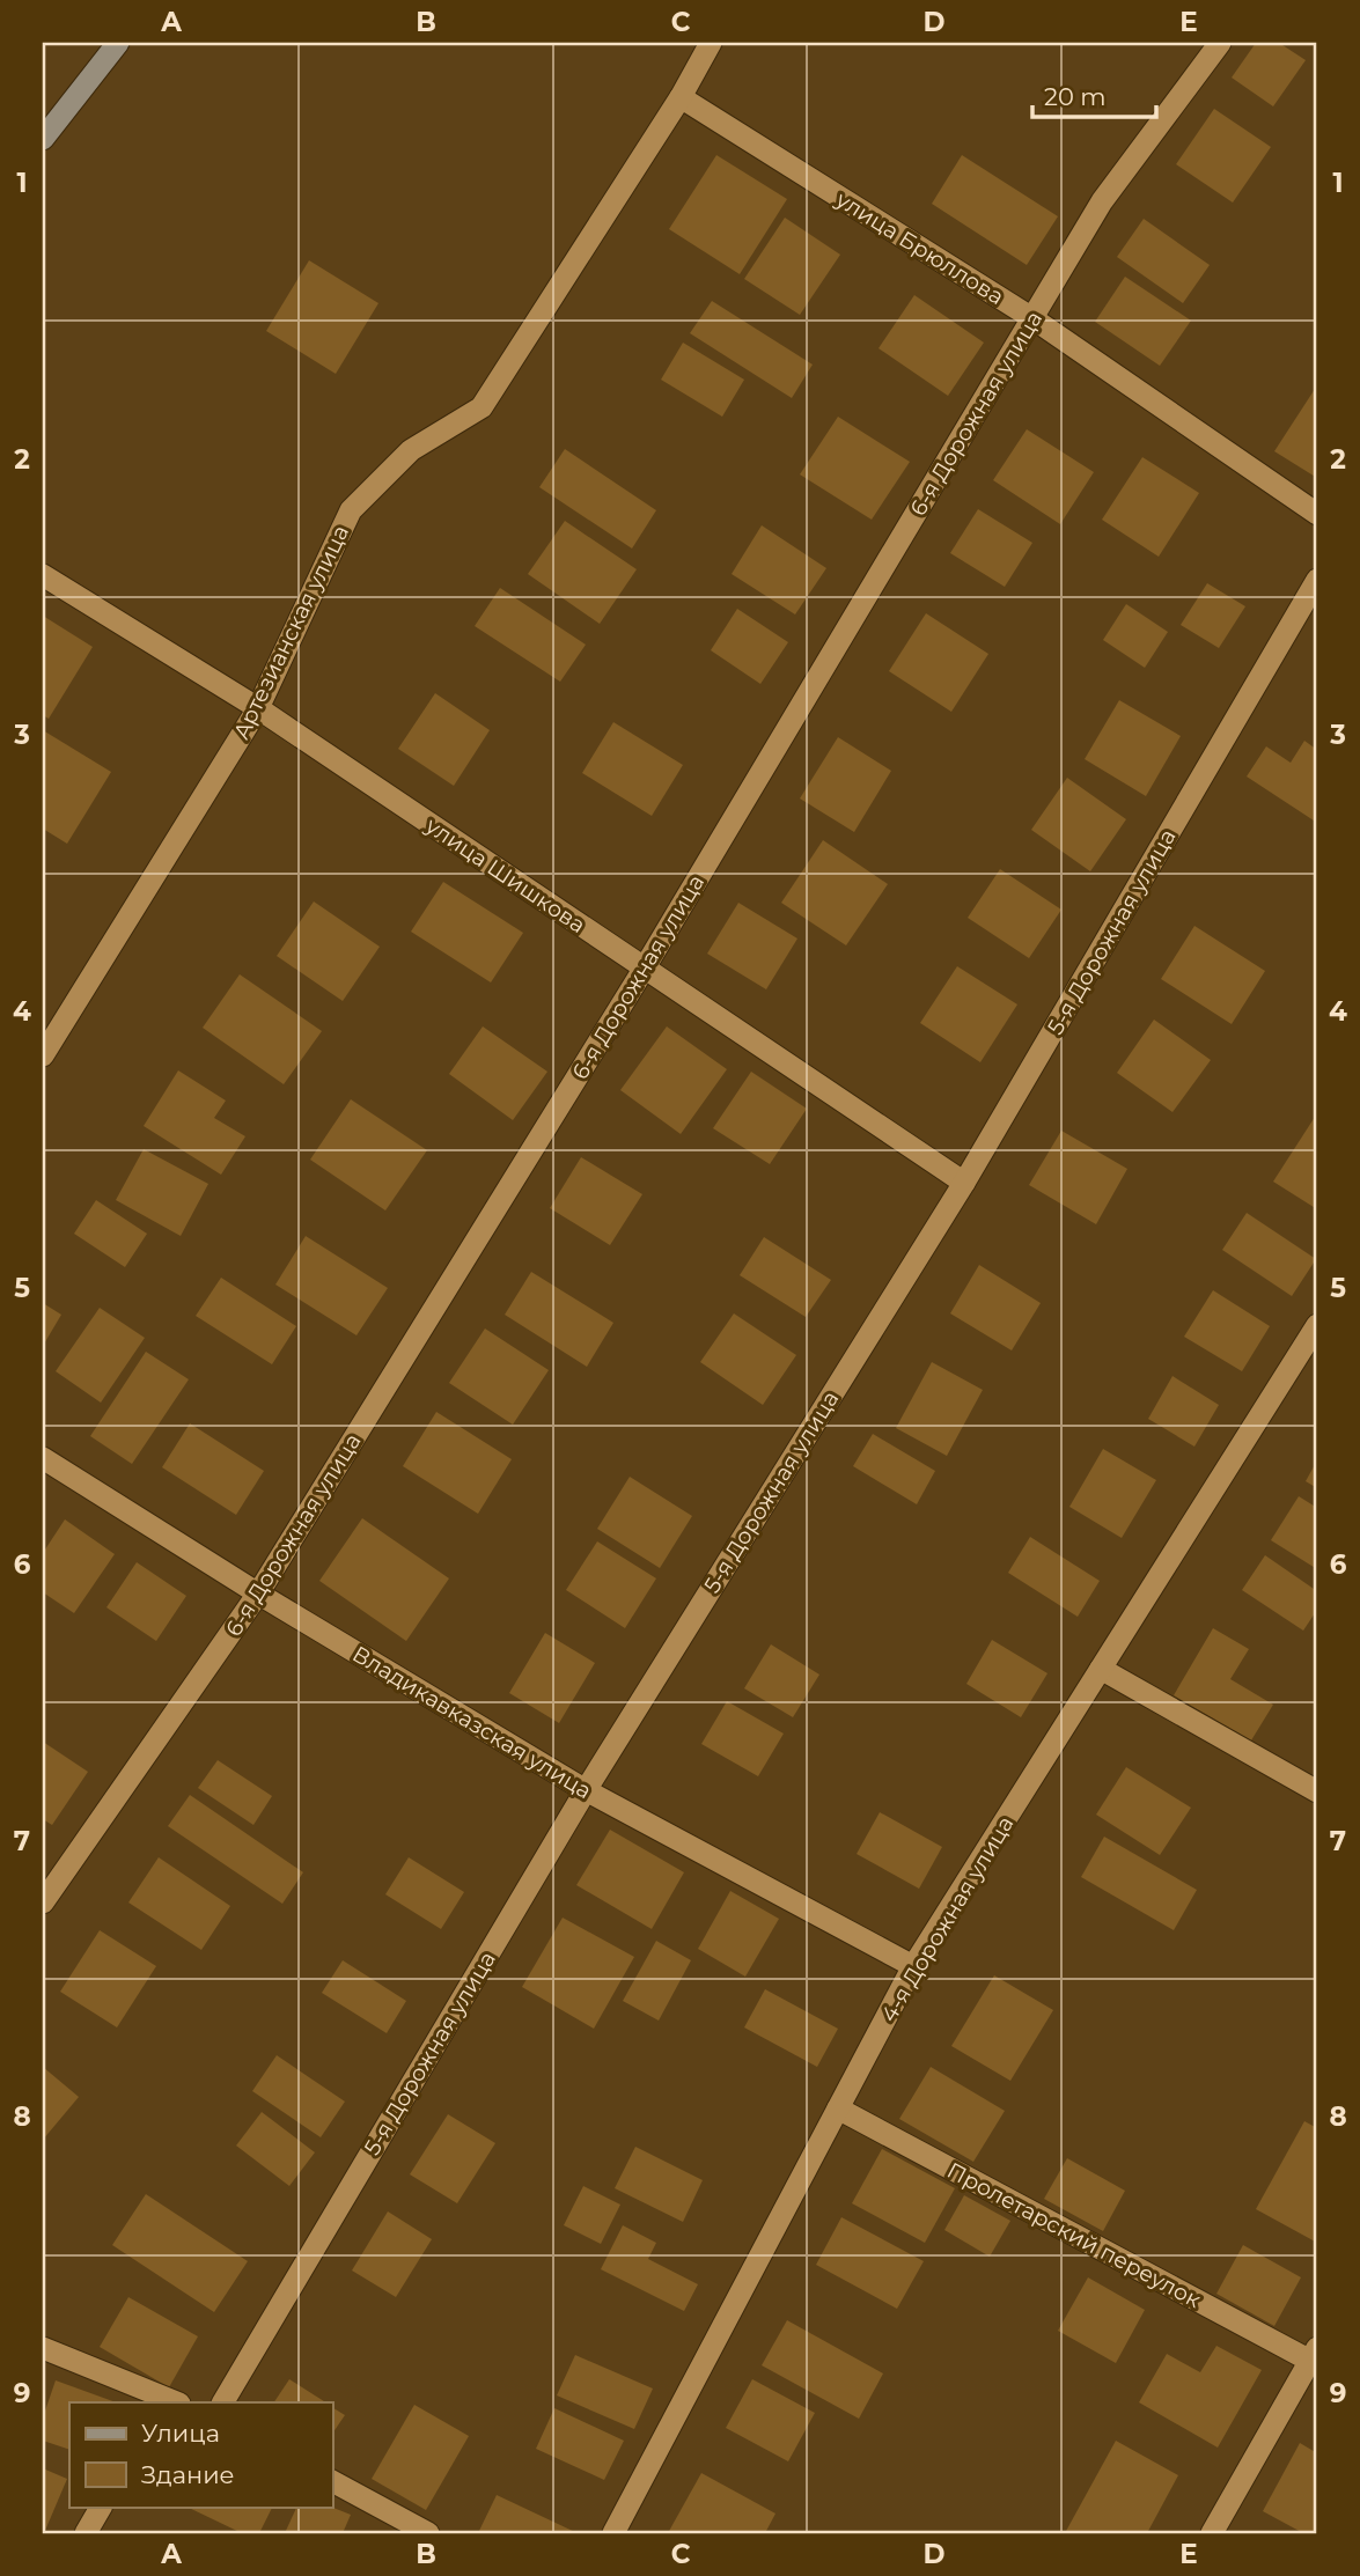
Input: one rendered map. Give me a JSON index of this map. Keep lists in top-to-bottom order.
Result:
{
  "streets": {
    "street": [
      "улица Брюллова",
      "6-я Дорожная улица",
      "Артезианская улица",
      "улица Шишкова",
      "5-я Дорожная улица",
      "Владикавказская улица",
      "4-я Дорожная улица",
      "Пролетарский переулок"
    ]
  },
  "crossings": [
    ["улица Брюллова", "6-я Дорожная улица"],
    ["улица Брюллова", "Артезианская улица"],
    ["6-я Дорожная улица", "улица Шишкова"],
    ["6-я Дорожная улица", "Владикавказская улица"],
    ["Артезианская улица", "улица Шишкова"],
    ["улица Шишкова", "5-я Дорожная улица"],
    ["5-я Дорожная улица", "Владикавказская улица"],
    ["Владикавказская улица", "4-я Дорожная улица"],
    ["4-я Дорожная улица", "Пролетарский переулок"]
  ],
  "legend": ["Улица", "Здание"],
  "scale_bar": "20 m",
  "grid": {
    "columns": [
      "A",
      "B",
      "C",
      "D",
      "E"
    ],
    "rows": [
      "1",
      "2",
      "3",
      "4",
      "5",
      "6",
      "7",
      "8",
      "9"
    ]
  }
}
